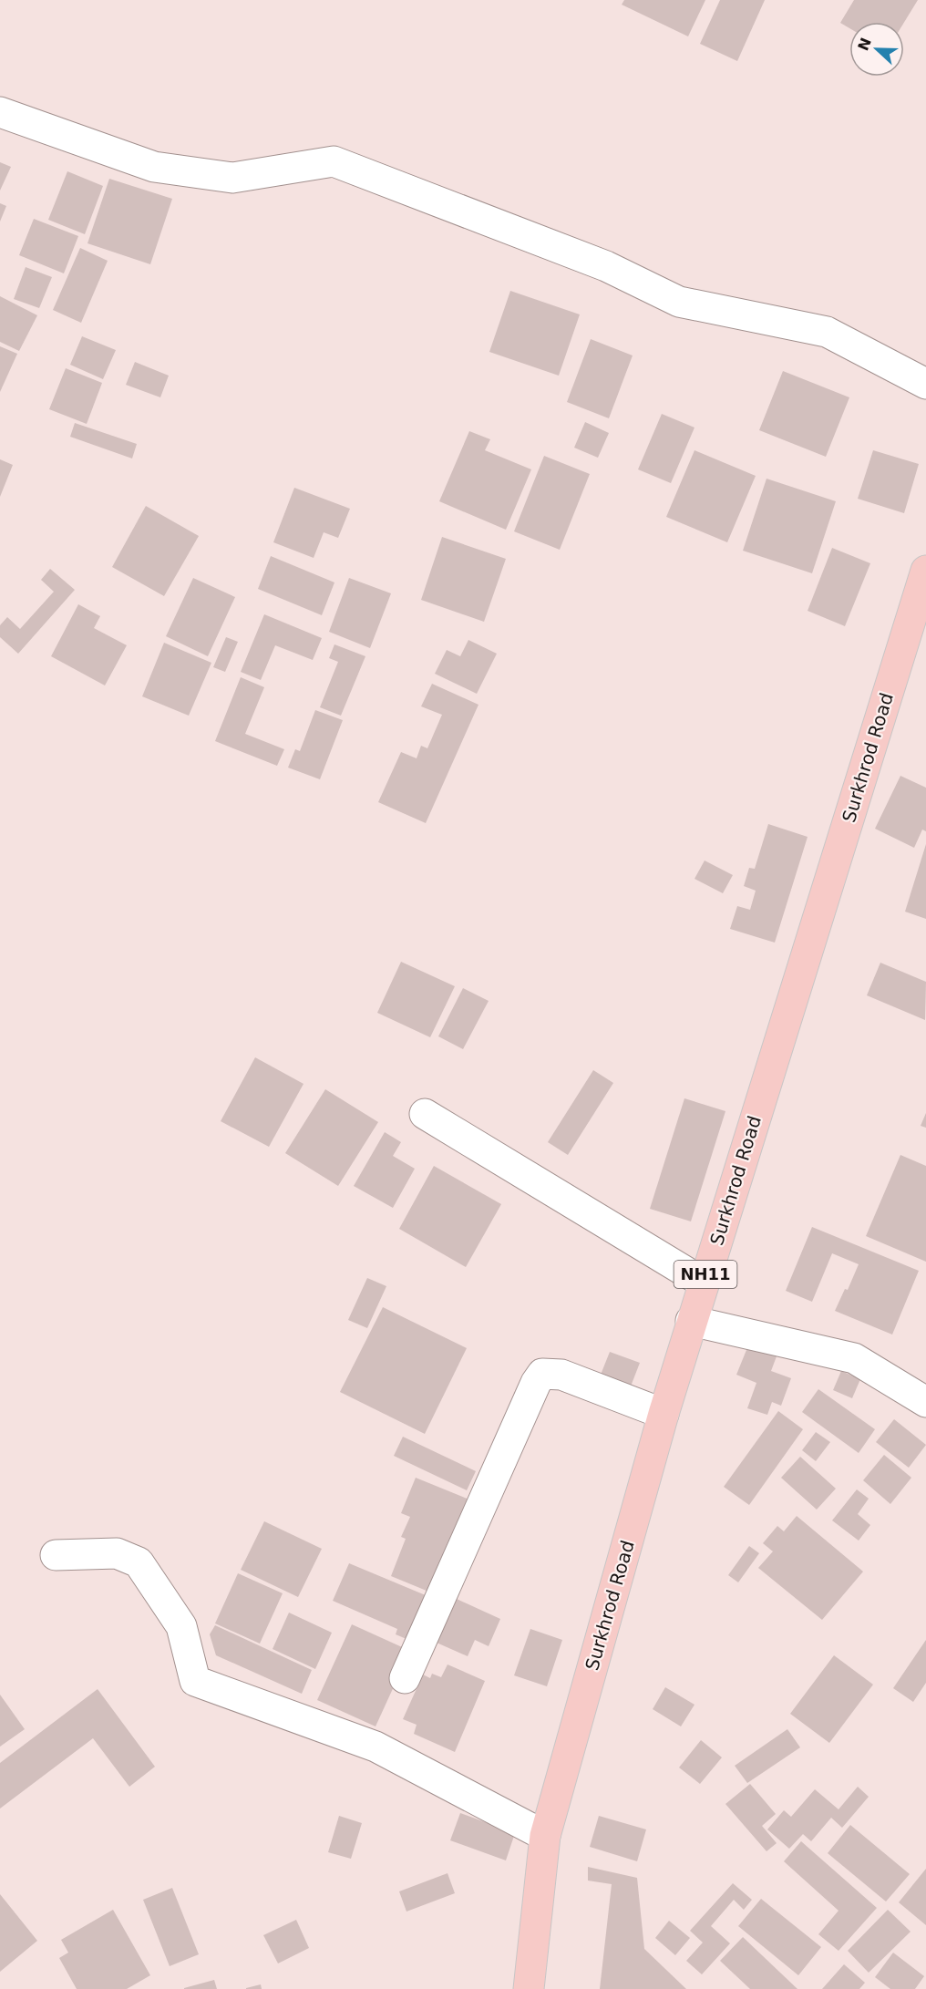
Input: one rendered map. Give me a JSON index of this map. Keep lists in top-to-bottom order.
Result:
{
  "streets": {
    "main road": ["Surkhrod Road", "NH11"]
  },
  "north": "left"
}
